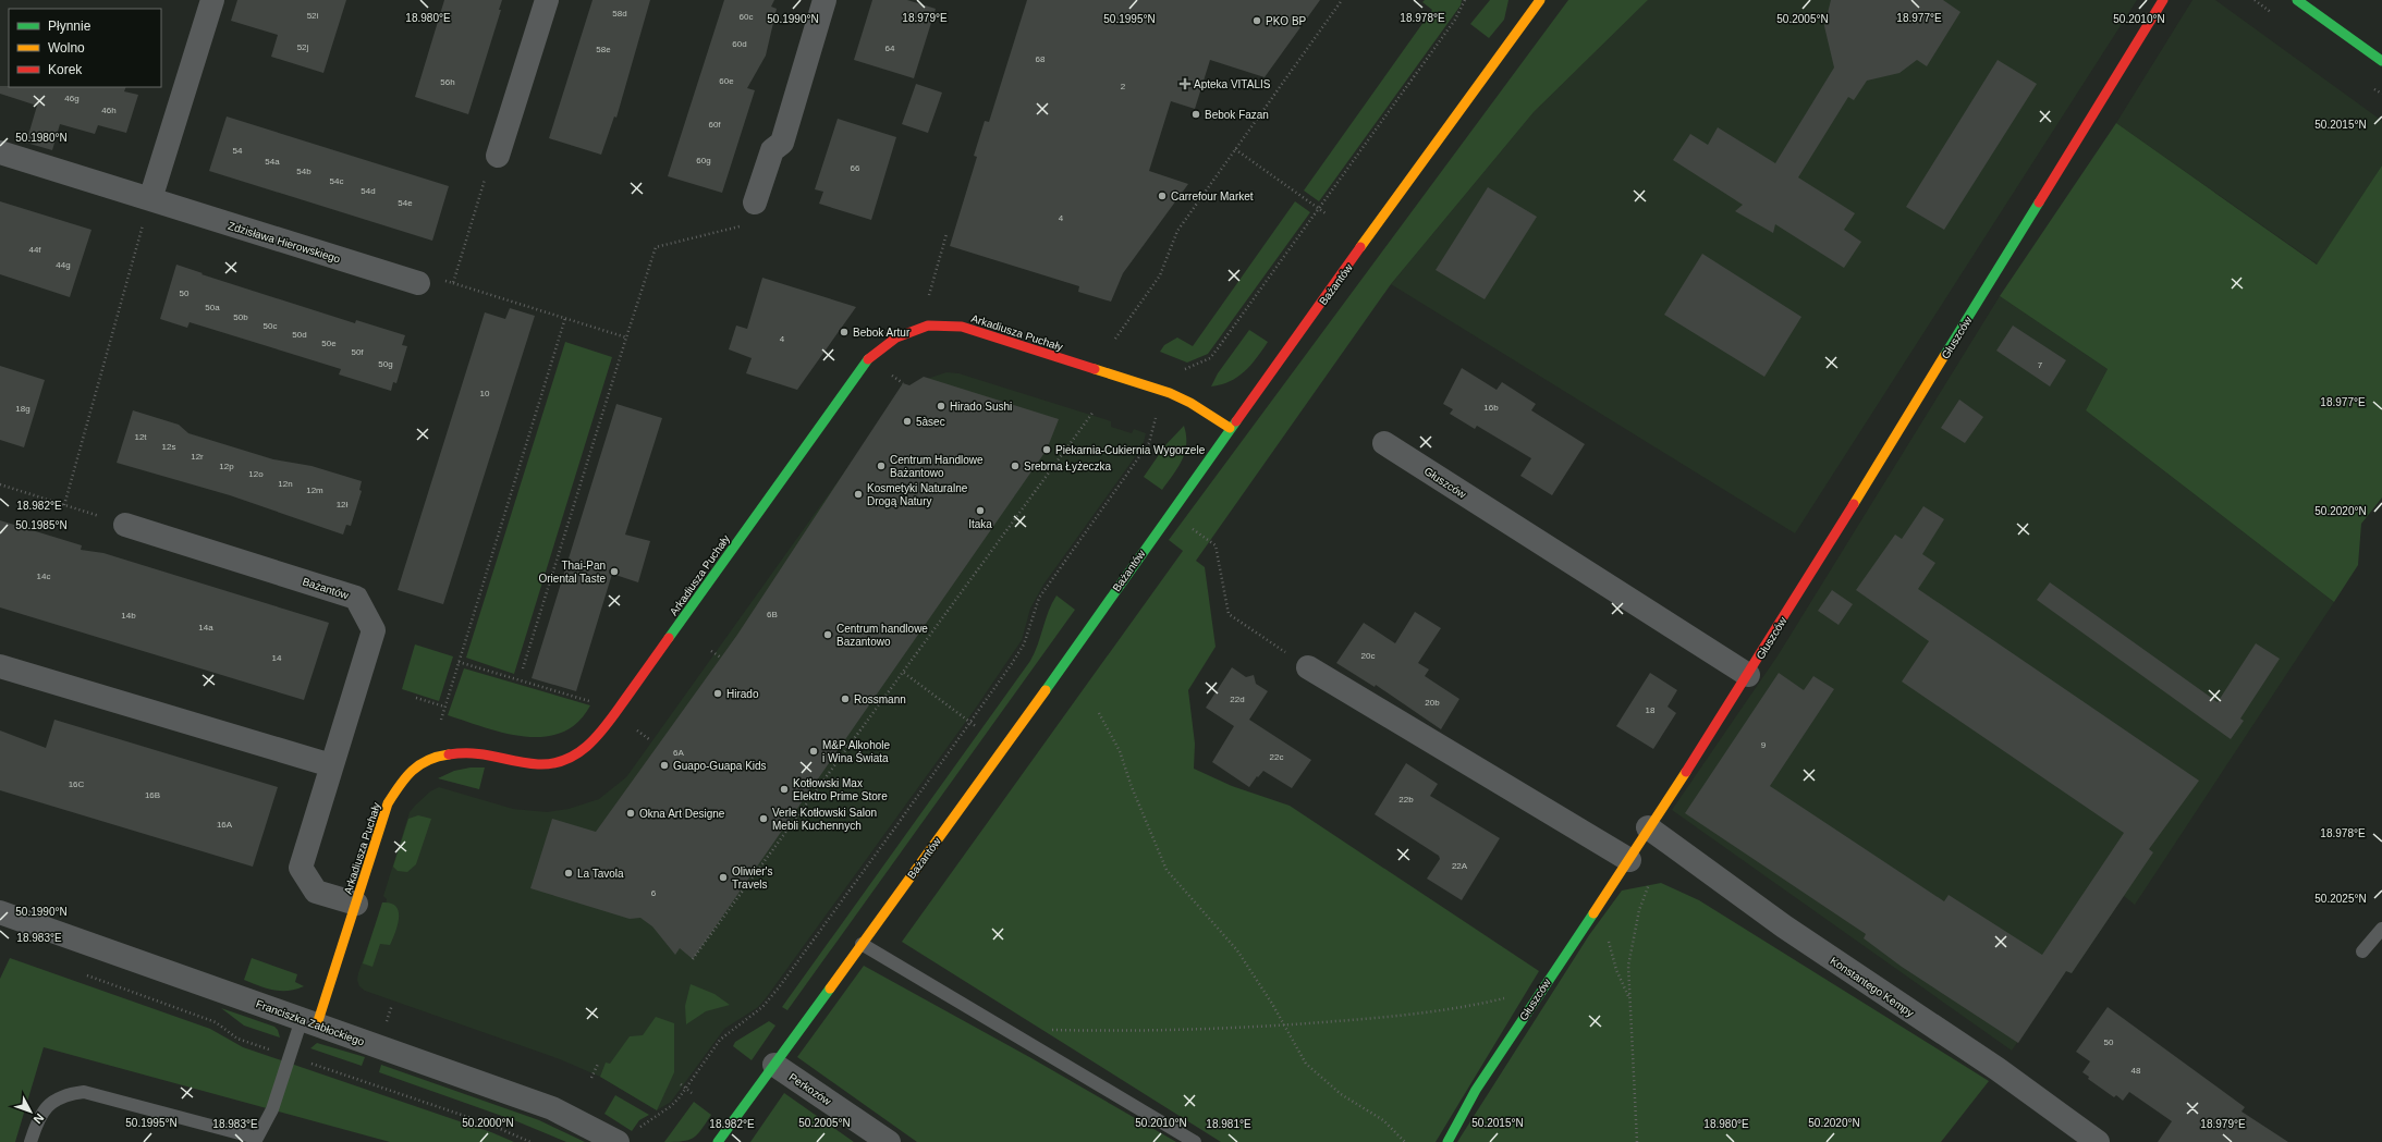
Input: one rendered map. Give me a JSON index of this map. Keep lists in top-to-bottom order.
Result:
{
  "streets": {
    "street": [
      "Zdzisława Hierowskiego",
      "Bażantów",
      "Arkadiusza Puchały",
      "Głuszców",
      "Konstantego Kempy",
      "Franciszka Zabłockiego",
      "Perkozów"
    ]
  },
  "crossings": [
    ["Bażantów", "Arkadiusza Puchały"],
    ["Bażantów", "Perkozów"],
    ["Arkadiusza Puchały", "Franciszka Zabłockiego"],
    ["Głuszców", "Konstantego Kempy"]
  ],
  "places": {
    "other": [
      "PKO BP",
      "Bebok Fazan",
      "Carrefour Market",
      "Bebok Artur",
      "Hirado Sushi",
      "5àsec",
      "Piekarnia-Cukiernia Wygorzele",
      "Centrum Handlowe Bażantowo",
      "Srebrna Łyżeczka",
      "Kosmetyki Naturalne Drogą Natury",
      "Itaka",
      "Thai-Pan Oriental Taste",
      "Centrum handlowe Bazantowo",
      "Hirado",
      "Rossmann",
      "M&P Alkohole i Wina Świata",
      "Guapo-Guapa Kids",
      "Kotłowski Max Elektro Prime Store",
      "Okna Art Designe",
      "Verle Kotłowski Salon Mebli Kuchennych",
      "La Tavola",
      "Oliwier's Travels"
    ],
    "health": ["Apteka VITALIS"]
  },
  "house_numbers": [
    "58d",
    "52i",
    "60c",
    "60d",
    "52j",
    "64",
    "58e",
    "68",
    "60e",
    "56h",
    "2",
    "46g",
    "46h",
    "60f",
    "54",
    "60g",
    "54a",
    "66",
    "54b",
    "54c",
    "54d",
    "54e",
    "4",
    "44f",
    "44g",
    "50",
    "50a",
    "50b",
    "50c",
    "50d",
    "4",
    "50e",
    "50f",
    "50g",
    "7",
    "10",
    "16b",
    "18g",
    "12t",
    "12s",
    "12r",
    "12p",
    "12o",
    "12n",
    "12m",
    "12ł",
    "14c",
    "6B",
    "14b",
    "14a",
    "20c",
    "14",
    "22d",
    "20b",
    "18",
    "9",
    "6A",
    "22c",
    "16C",
    "16B",
    "22b",
    "16A",
    "22A",
    "6",
    "50",
    "48"
  ],
  "legend": ["Płynnie", "Wolno", "Korek"],
  "north": "bottom right",
  "coordinates": [
    "18.980°E",
    "18.979°E",
    "18.978°E",
    "18.977°E",
    "50.1990°N",
    "50.1995°N",
    "50.2005°N",
    "50.2010°N",
    "50.2015°N",
    "50.1980°N",
    "18.982°E",
    "50.2020°N",
    "50.1985°N",
    "50.2025°N",
    "18.983°E",
    "50.2000°N",
    "18.981°E"
  ]
}
